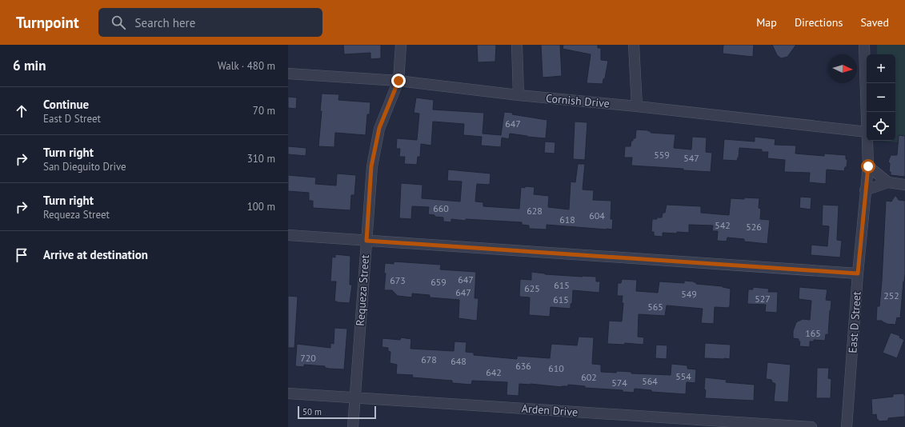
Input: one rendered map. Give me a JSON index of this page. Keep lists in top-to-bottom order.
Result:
{
  "streets": {
    "street": [
      "Cornish Drive",
      "Requeza Street",
      "East D Street",
      "Arden Drive"
    ]
  },
  "crossings": [
    ["Cornish Drive", "Requeza Street"],
    ["Requeza Street", "Arden Drive"]
  ],
  "house_numbers": [
    "647",
    "559",
    "547",
    "660",
    "628",
    "604",
    "618",
    "542",
    "526",
    "647",
    "673",
    "659",
    "615",
    "625",
    "647",
    "549",
    "252",
    "527",
    "615",
    "565",
    "165",
    "720",
    "678",
    "648",
    "636",
    "610",
    "642",
    "554",
    "602",
    "564",
    "574"
  ],
  "scale_bar": "50 m",
  "north": "right",
  "page": {
    "header": "Turnpoint",
    "search": "Search here",
    "nav": ["Map", "Directions", "Saved"],
    "heading": ["6 min", "Walk · 480 m"],
    "map_buttons": ["+", "−"],
    "list": [
      ["Continue", "East D Street", "70 m"],
      ["Turn right", "San Dieguito Drive", "310 m"],
      ["Turn right", "Requeza Street", "100 m"],
      "Arrive at destination"
    ],
    "scale": "50 m"
  }
}
